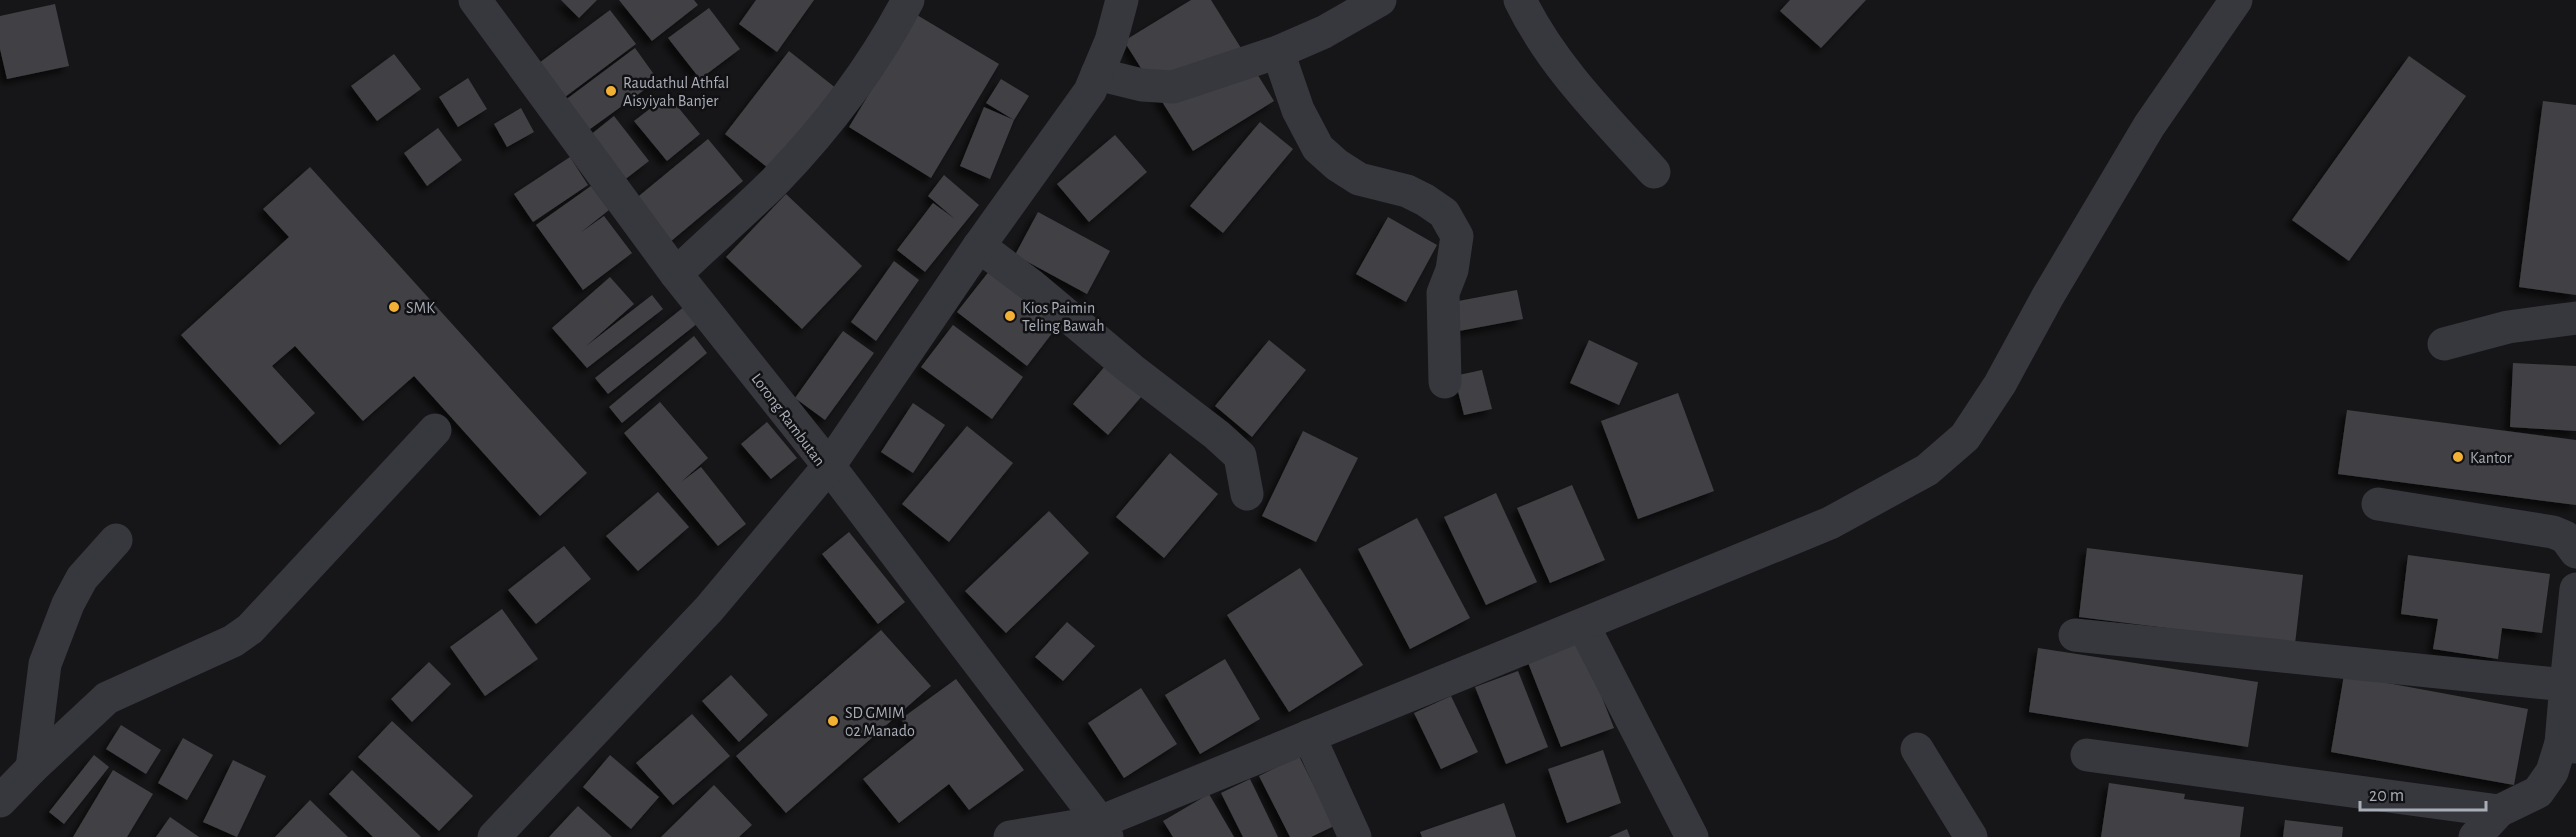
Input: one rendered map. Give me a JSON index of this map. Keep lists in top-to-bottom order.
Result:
{
  "streets": {
    "street": ["Lorong Rambutan"]
  },
  "places": [
    "Raudathul Athfal Aisyiyah Banjer",
    "SMK",
    "Kios Paimin Teling Bawah",
    "Kantor",
    "SD GMIM 02 Manado"
  ],
  "scale_bar": "20 m"
}
